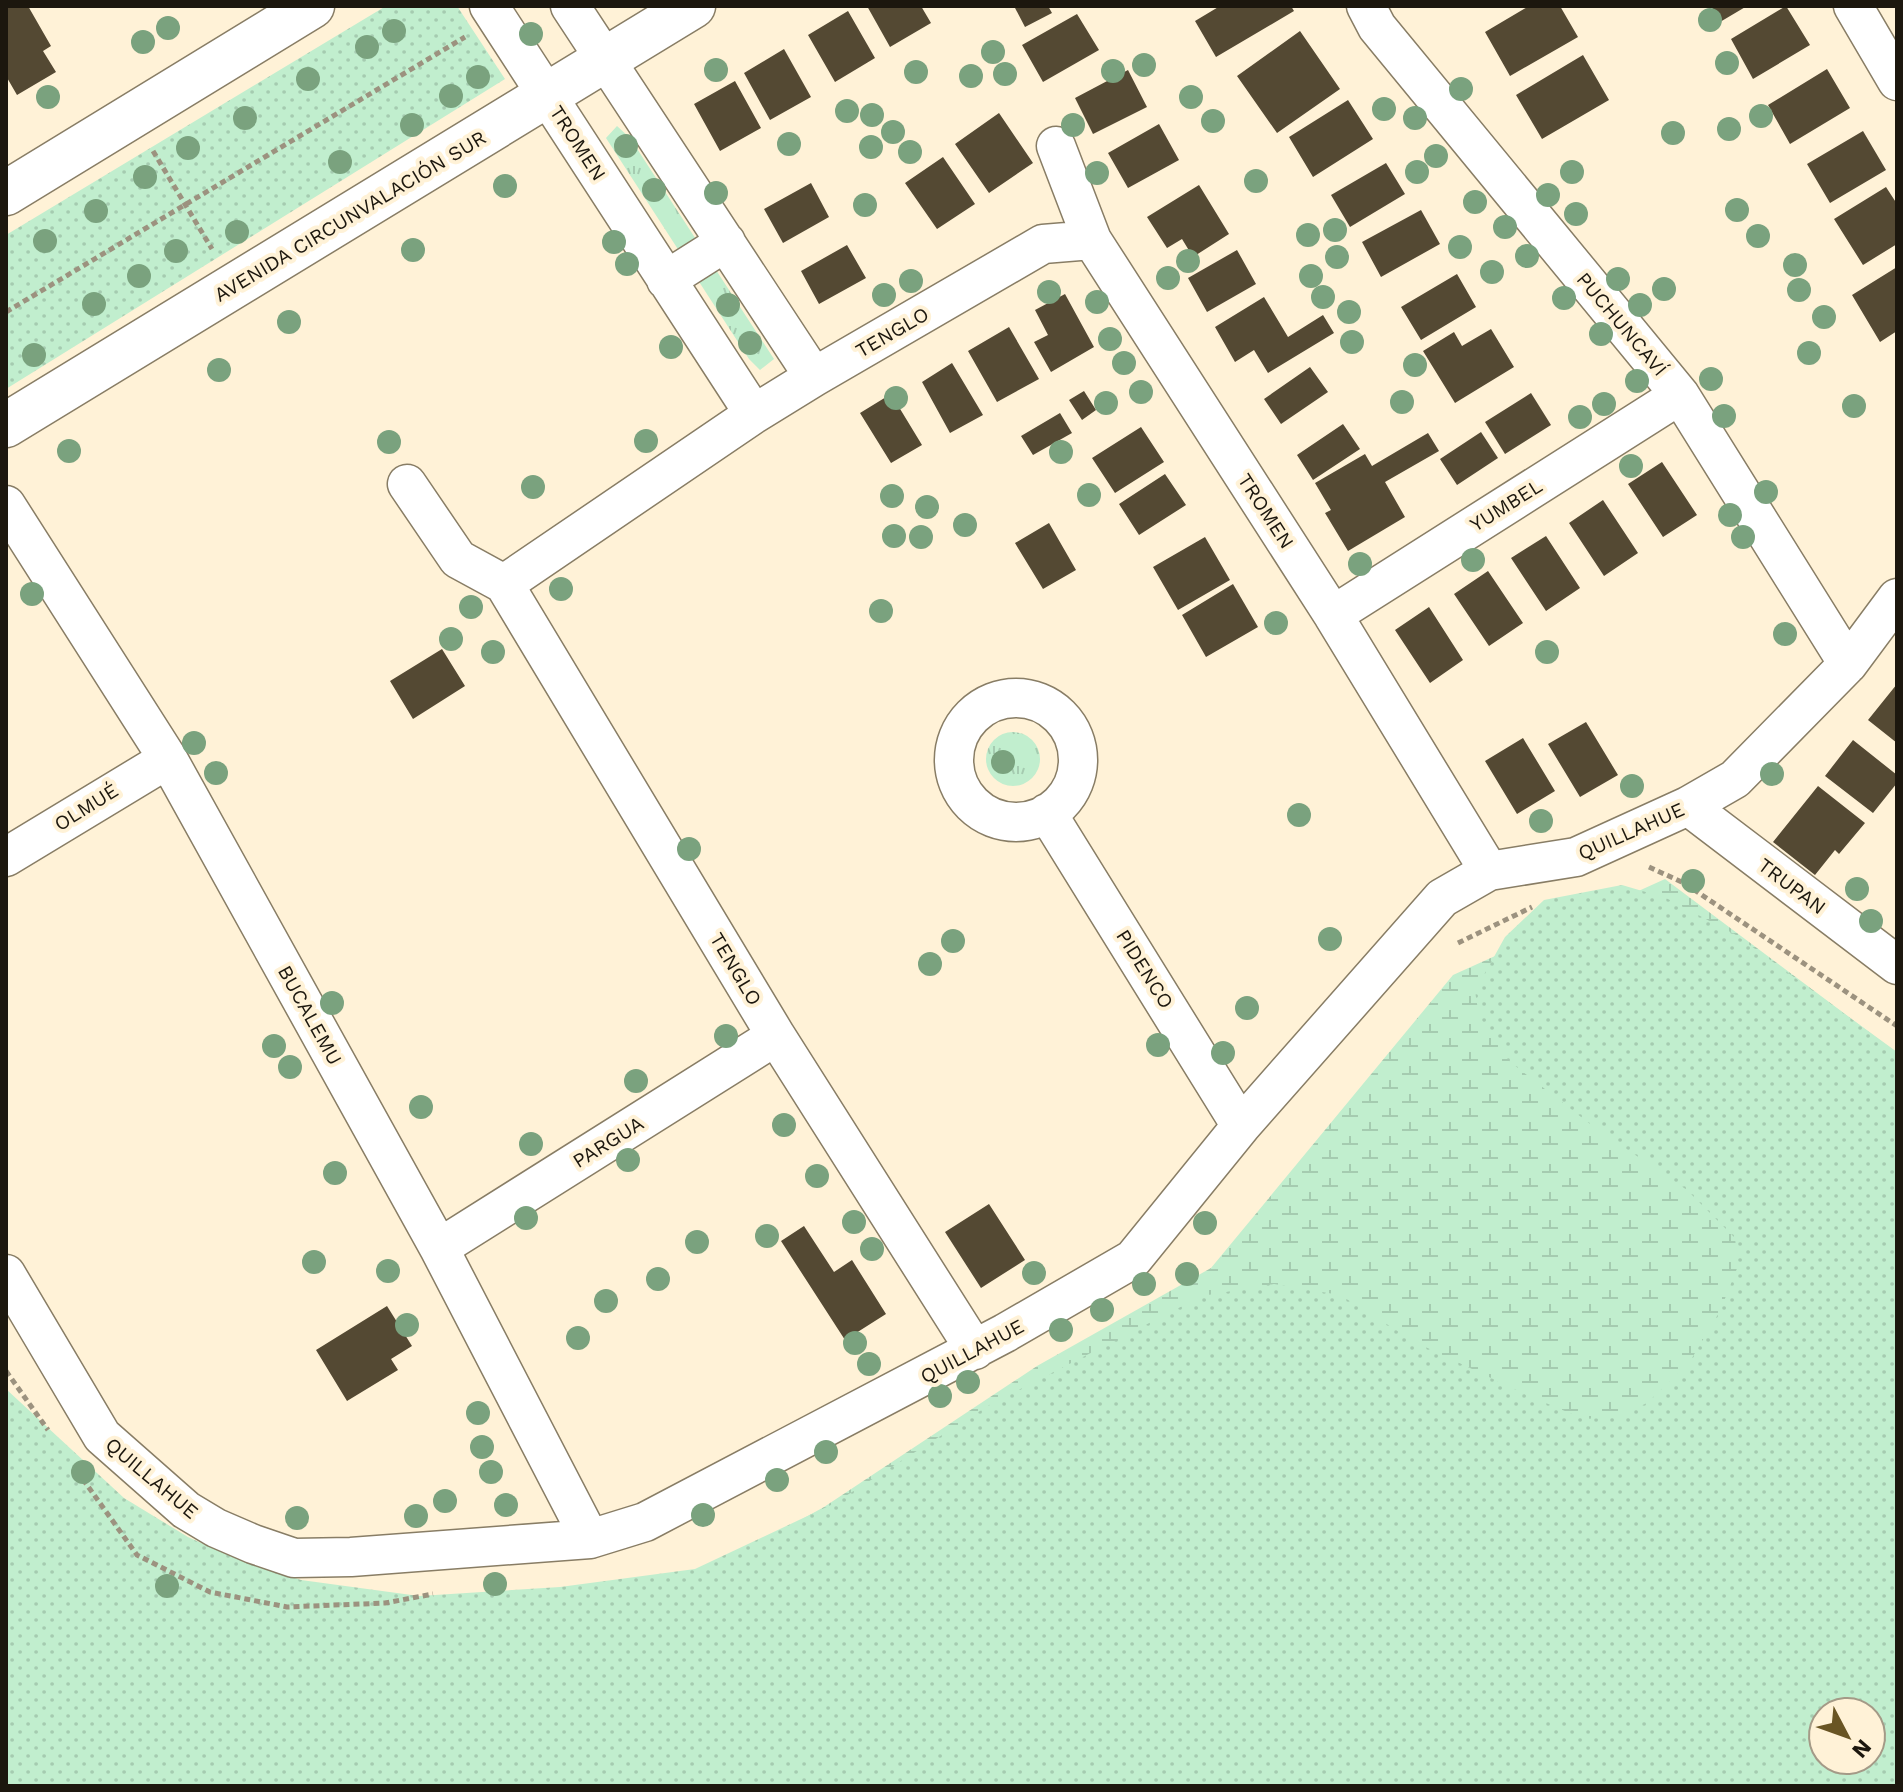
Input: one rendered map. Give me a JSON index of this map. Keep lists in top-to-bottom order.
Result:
{
  "streets": {
    "main road": ["AVENIDA CIRCUNVALACIÓN SUR"],
    "street": [
      "TROMEN",
      "PUCHUNCAVÍ",
      "TENGLO",
      "YUMBEL",
      "OLMUÉ",
      "QUILLAHUE",
      "TRUPAN",
      "PIDENCO",
      "BUCALEMU",
      "PARGUA"
    ]
  },
  "crossings": [
    ["TROMEN", "AVENIDA CIRCUNVALACIÓN SUR"],
    ["TROMEN", "TENGLO"],
    ["TROMEN", "YUMBEL"],
    ["TROMEN", "QUILLAHUE"],
    ["PUCHUNCAVÍ", "YUMBEL"],
    ["PUCHUNCAVÍ", "QUILLAHUE"],
    ["TENGLO", "QUILLAHUE"],
    ["TENGLO", "PARGUA"],
    ["OLMUÉ", "BUCALEMU"],
    ["QUILLAHUE", "TRUPAN"],
    ["QUILLAHUE", "PIDENCO"],
    ["QUILLAHUE", "BUCALEMU"],
    ["BUCALEMU", "PARGUA"]
  ],
  "north": "bottom right"
}
